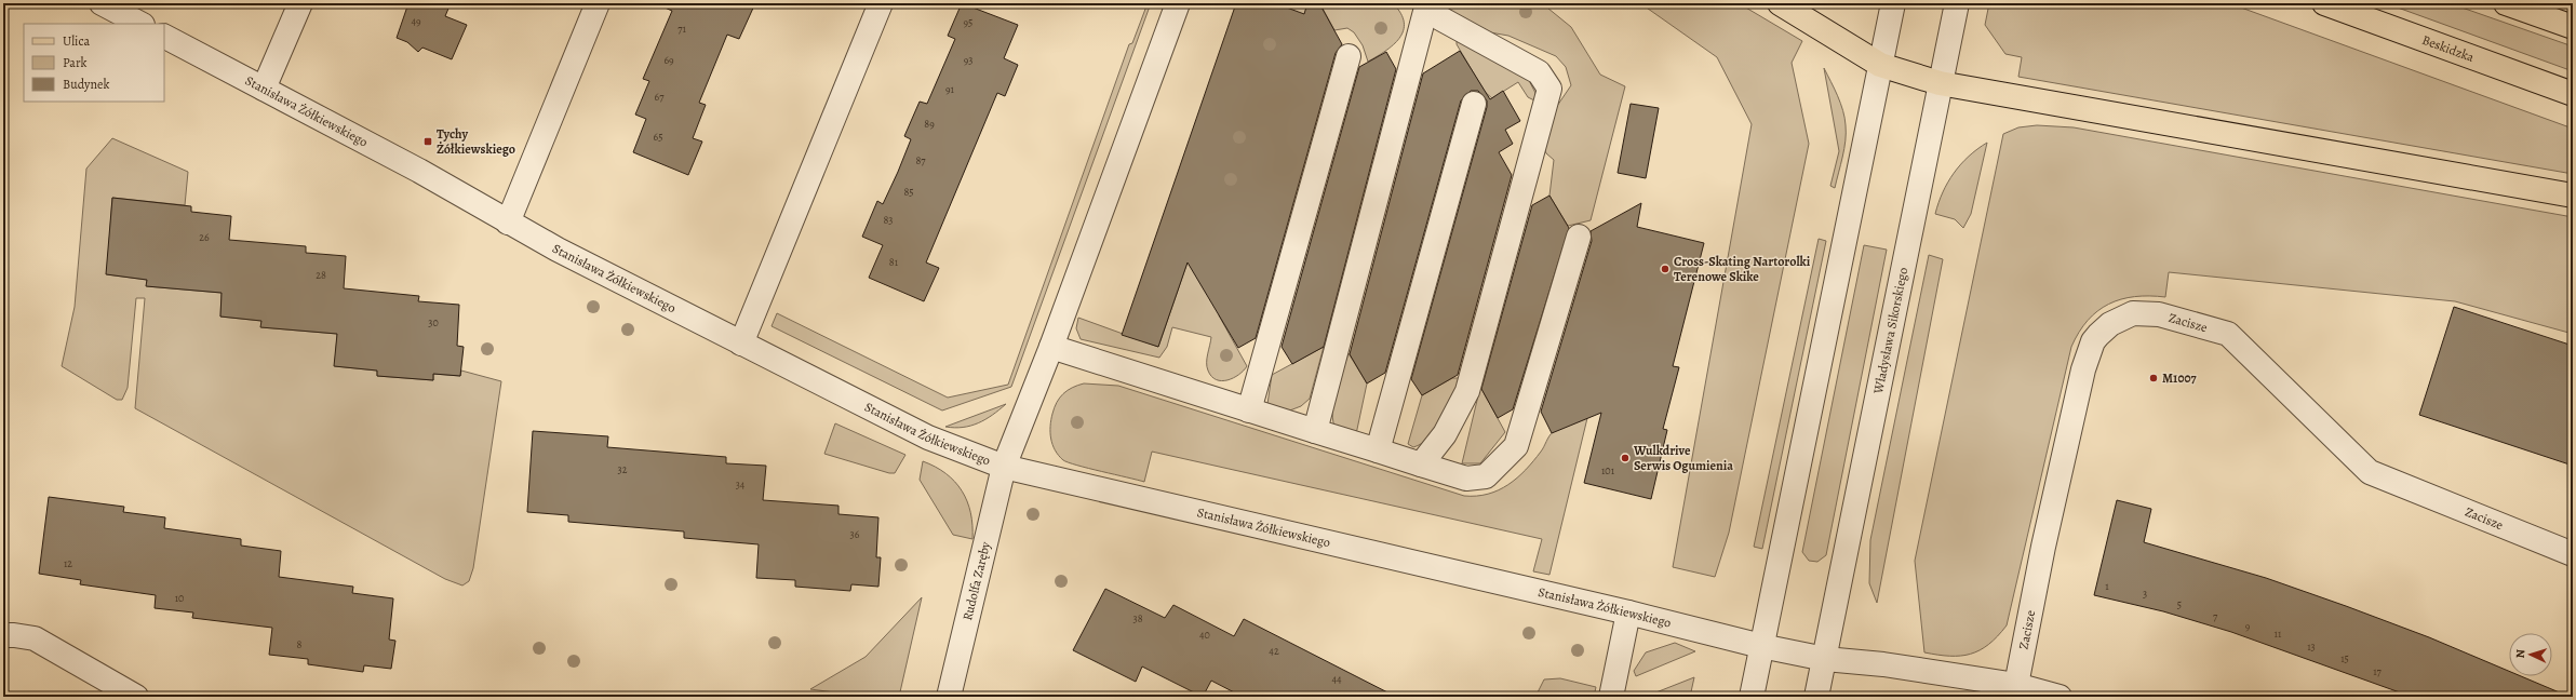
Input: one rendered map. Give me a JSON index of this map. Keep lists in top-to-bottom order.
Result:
{
  "streets": {
    "main road": ["Beskidzka"],
    "street": [
      "Stanisława Żółkiewskiego",
      "Zacisze",
      "Władysława Sikorskiego",
      "Rudolfa Zaręby"
    ]
  },
  "crossings": [
    ["Stanisława Żółkiewskiego", "Rudolfa Zaręby"]
  ],
  "places": {
    "transit": ["Tychy Żółkiewskiego"],
    "other": ["Cross-Skating Nartorolki Terenowe Skike", "M1007", "Wulkdrive Serwis Ogumienia"]
  },
  "house_numbers": [
    "49",
    "95",
    "71",
    "69",
    "93",
    "91",
    "67",
    "89",
    "65",
    "87",
    "85",
    "83",
    "26",
    "81",
    "28",
    "30",
    "32",
    "101",
    "34",
    "36",
    "12",
    "1",
    "3",
    "10",
    "5",
    "7",
    "38",
    "9",
    "11",
    "40",
    "8",
    "13",
    "42",
    "15",
    "17",
    "44"
  ],
  "legend": ["Ulica", "Park", "Budynek"],
  "north": "left"
}
